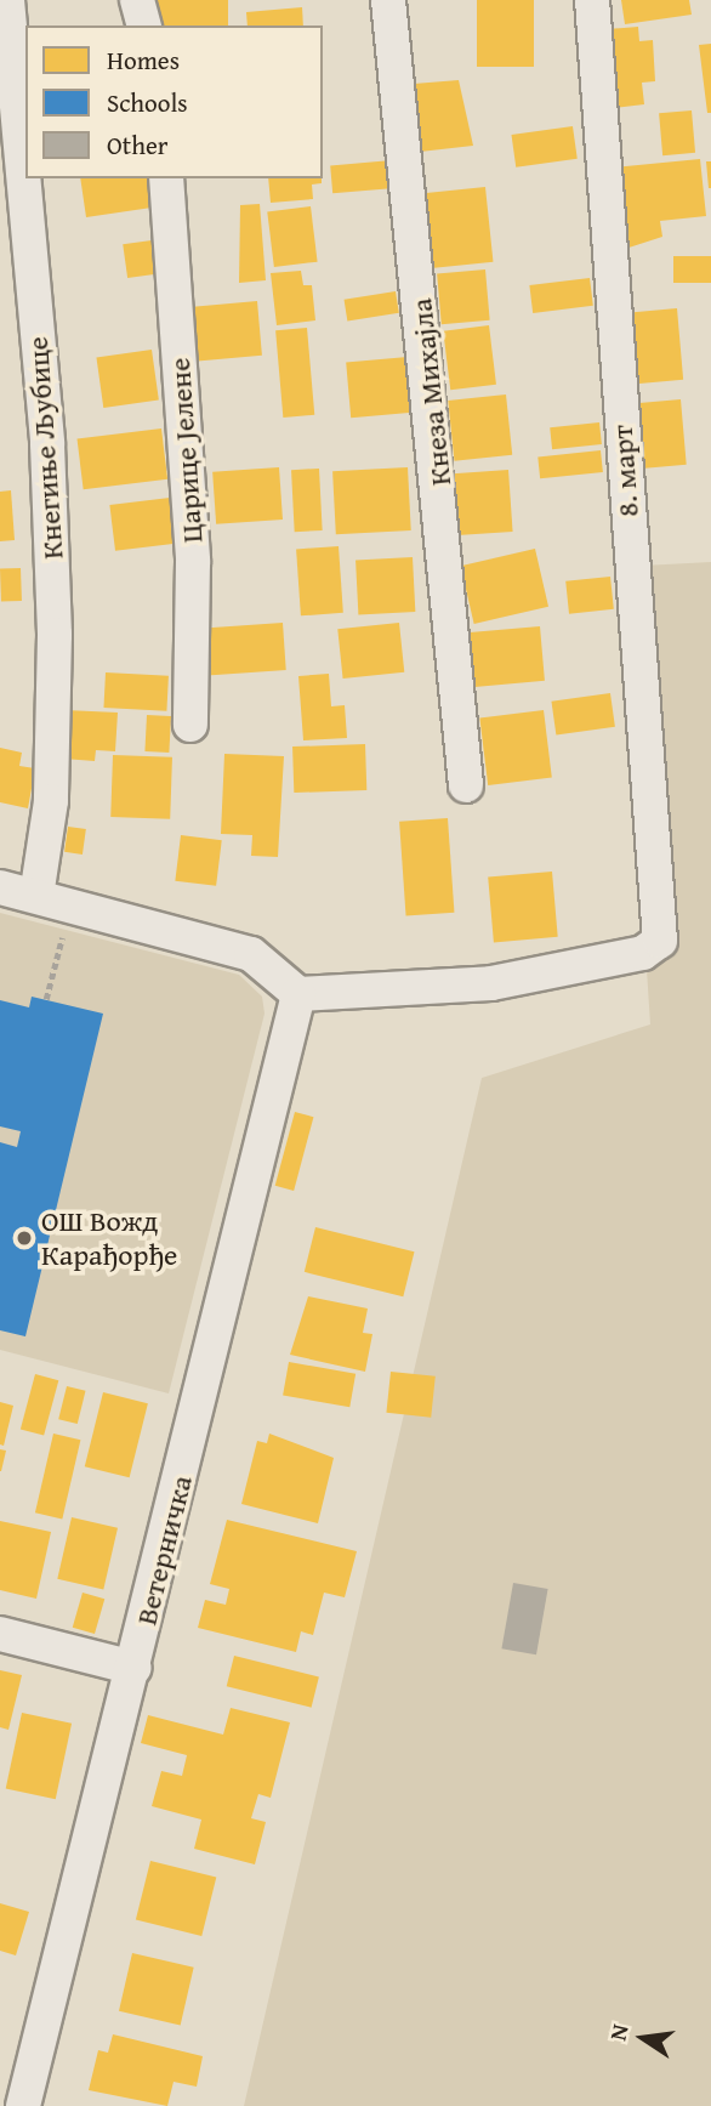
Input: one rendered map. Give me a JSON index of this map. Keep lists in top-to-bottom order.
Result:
{
  "streets": {
    "street": [
      "Кнеза Михајла",
      "Кнегиње Љубице",
      "Царице Јелене",
      "8. март",
      "Ветерничка"
    ]
  },
  "crossings": [
    ["8. март", "Ветерничка"]
  ],
  "places": ["ОШ Вожд Карађорђе"],
  "legend": ["Homes", "Schools", "Other"],
  "north": "left"
}
